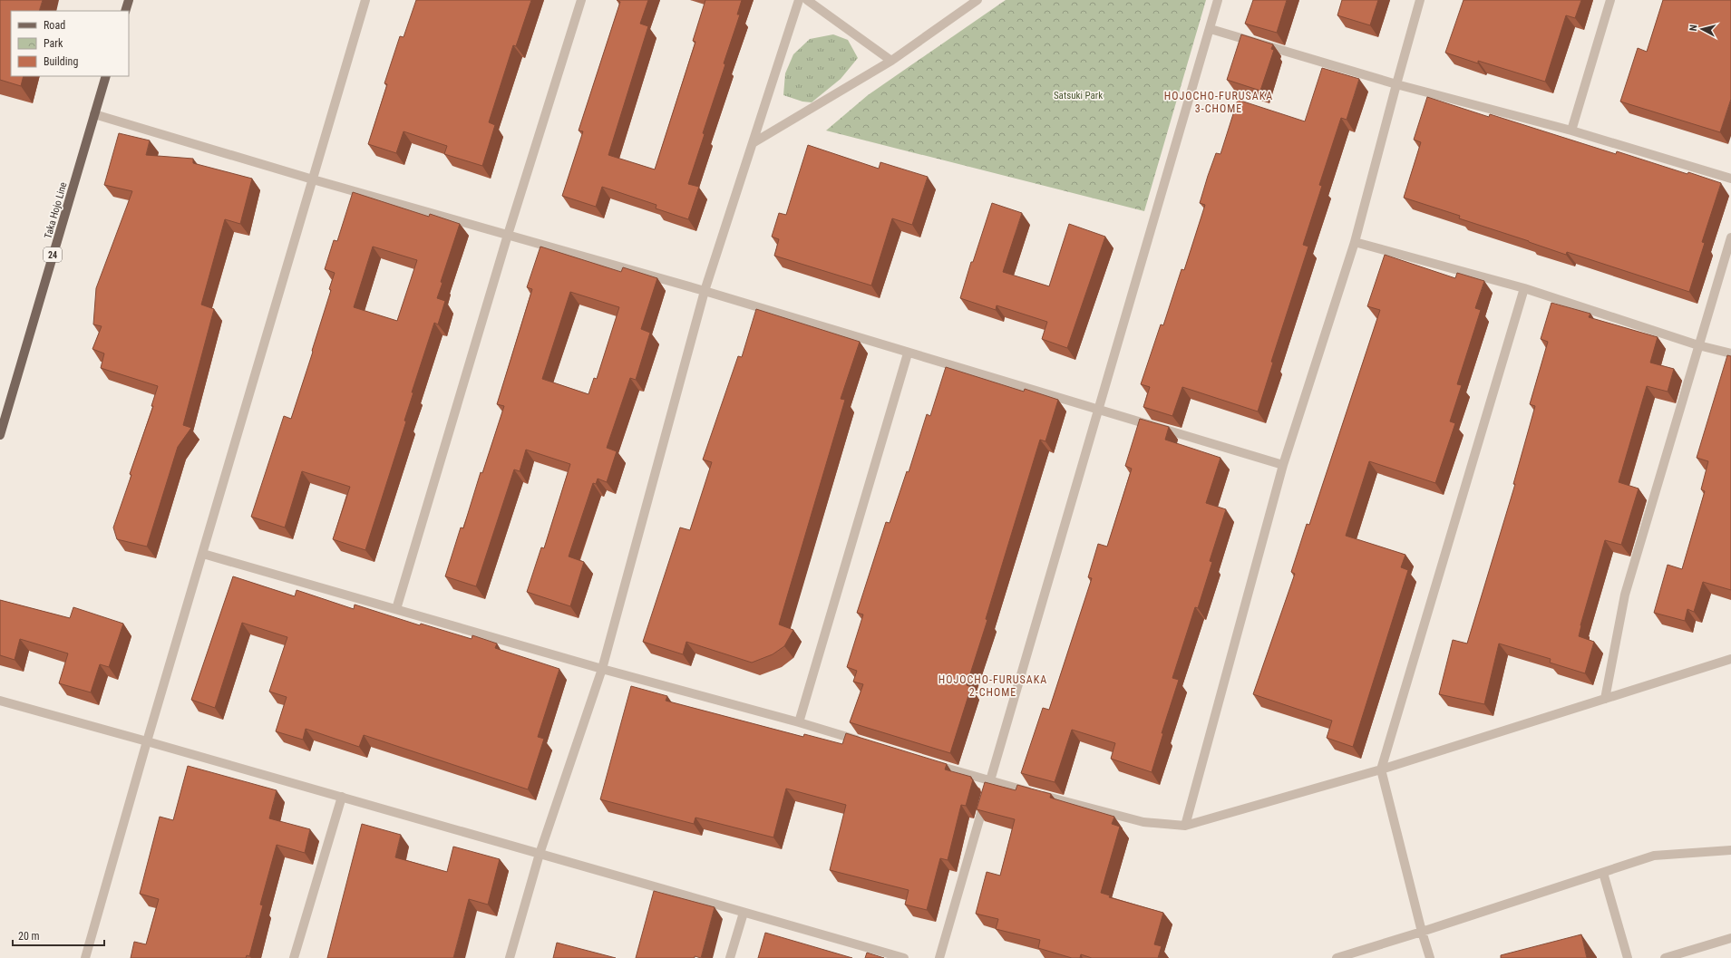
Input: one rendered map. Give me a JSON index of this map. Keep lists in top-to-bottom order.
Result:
{
  "streets": {
    "main road": ["Taka Hojo Line", "24"]
  },
  "districts": ["HOJOCHO-FURUSAKA 3-CHOME", "HOJOCHO-FURUSAKA 2-CHOME"],
  "parks": ["Satsuki Park"],
  "legend": ["Road", "Park", "Building"],
  "scale_bar": "20 m",
  "north": "left"
}
